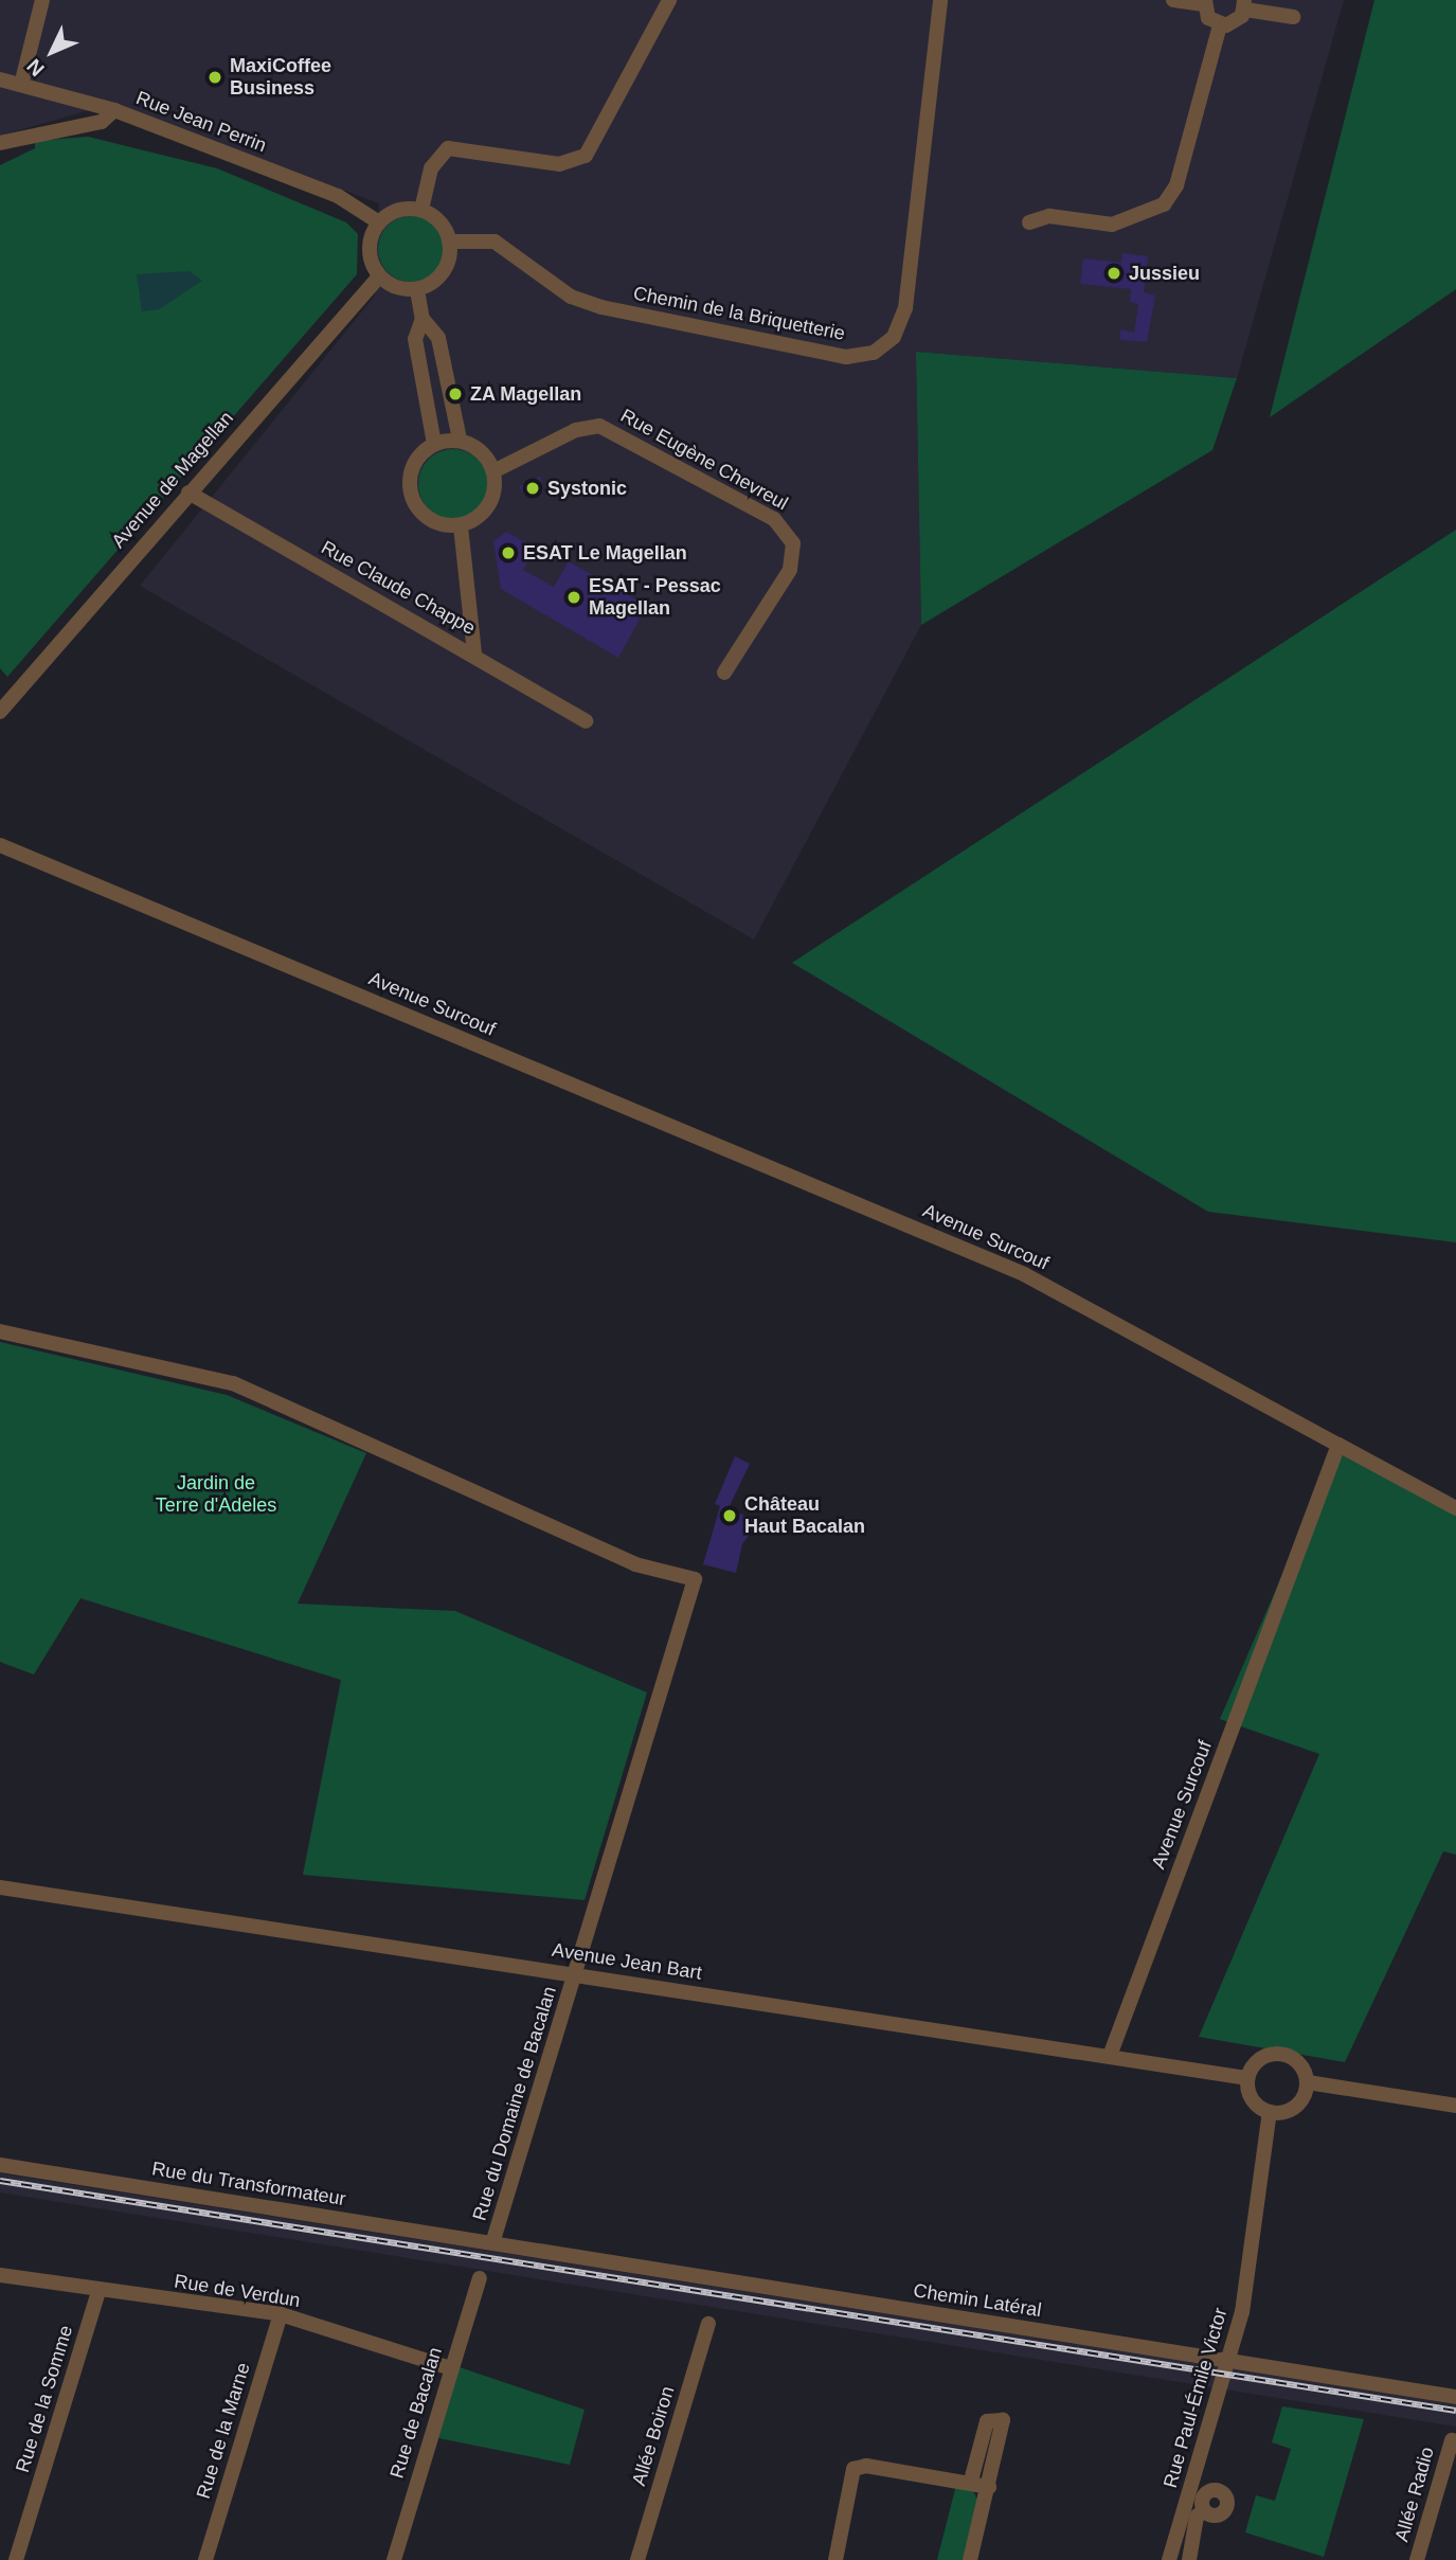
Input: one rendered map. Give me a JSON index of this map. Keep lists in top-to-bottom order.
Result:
{
  "streets": {
    "street": [
      "Rue Jean Perrin",
      "Chemin de la Briquetterie",
      "Rue Eugène Chevreul",
      "Avenue de Magellan",
      "Rue Claude Chappe",
      "Avenue Surcouf",
      "Avenue Jean Bart",
      "Rue du Domaine de Bacalan",
      "Rue du Transformateur",
      "Rue de Verdun",
      "Chemin Latéral",
      "Rue Paul-Émile Victor",
      "Rue de la Somme",
      "Rue de Bacalan",
      "Rue de la Marne",
      "Allée Boiron",
      "Allée Radio"
    ]
  },
  "crossings": [
    ["Rue Jean Perrin", "Chemin de la Briquetterie"],
    ["Rue Jean Perrin", "Avenue de Magellan"],
    ["Chemin de la Briquetterie", "Avenue de Magellan"],
    ["Avenue de Magellan", "Rue Claude Chappe"],
    ["Avenue Surcouf", "Avenue Jean Bart"],
    ["Avenue Jean Bart", "Rue du Domaine de Bacalan"],
    ["Avenue Jean Bart", "Rue Paul-Émile Victor"],
    ["Rue du Domaine de Bacalan", "Rue du Transformateur"],
    ["Rue du Domaine de Bacalan", "Chemin Latéral"],
    ["Rue du Transformateur", "Chemin Latéral"],
    ["Rue de Verdun", "Rue de la Somme"],
    ["Rue de Verdun", "Rue de Bacalan"],
    ["Rue de Verdun", "Rue de la Marne"]
  ],
  "parks": ["Jardin de Terre d'Adeles"],
  "places": [
    "MaxiCoffee Business",
    "Jussieu",
    "ZA Magellan",
    "Systonic",
    "ESAT Le Magellan",
    "ESAT - Pessac Magellan",
    "Château Haut Bacalan"
  ],
  "north": "bottom left"
}
